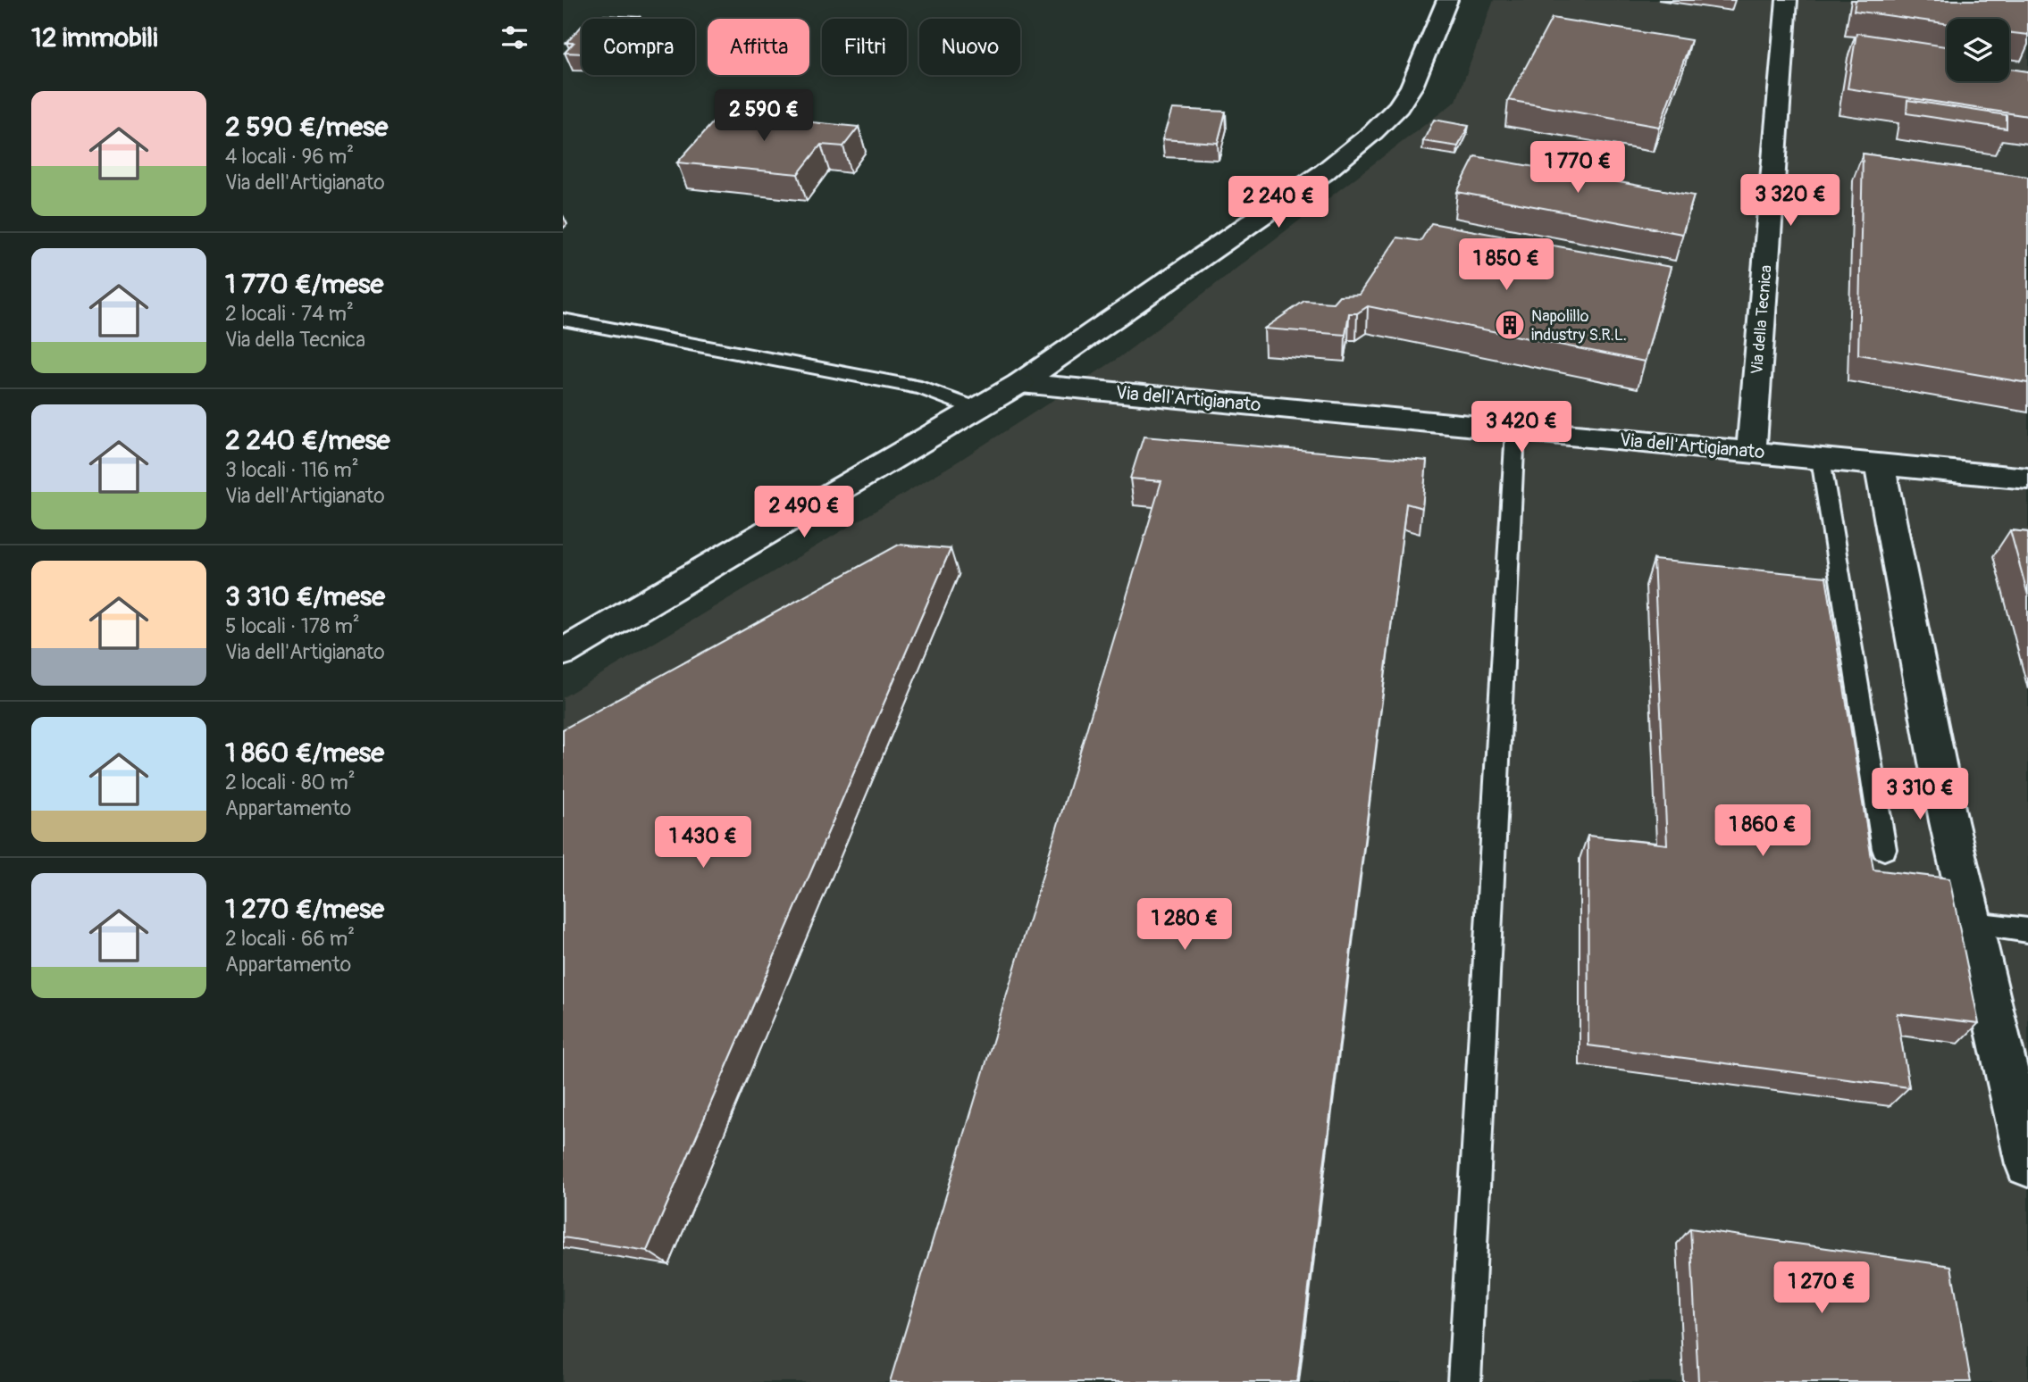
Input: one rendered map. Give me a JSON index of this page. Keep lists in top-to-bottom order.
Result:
{
  "streets": {
    "street": ["Via della Tecnica", "Via dell'Artigianato"]
  },
  "crossings": [
    ["Via della Tecnica", "Via dell'Artigianato"]
  ],
  "places": {
    "building": ["Napolillo industry S.R.L."]
  },
  "page": {
    "heading": "12 immobili",
    "chip": [
      "Compra",
      "Affitta",
      "Filtri",
      "Nuovo"
    ],
    "list": [
      {
        "name": "2 590 €/mese",
        "note": "4 locali · 96 m² · Via dell'Artigianato"
      },
      {
        "name": "1 770 €/mese",
        "note": "2 locali · 74 m² · Via della Tecnica"
      },
      {
        "name": "2 240 €/mese",
        "note": "3 locali · 116 m² · Via dell'Artigianato"
      },
      {
        "name": "3 310 €/mese",
        "note": "5 locali · 178 m² · Via dell'Artigianato"
      },
      {
        "name": "1 860 €/mese",
        "note": "2 locali · 80 m² · Appartamento"
      },
      {
        "name": "1 270 €/mese",
        "note": "2 locali · 66 m² · Appartamento"
      }
    ],
    "price": [
      "2 590 €",
      "1 770 €",
      "3 320 €",
      "2 240 €",
      "1 850 €",
      "3 420 €",
      "2 490 €",
      "3 310 €",
      "1 860 €",
      "1 430 €",
      "1 280 €",
      "1 270 €"
    ]
  }
}
